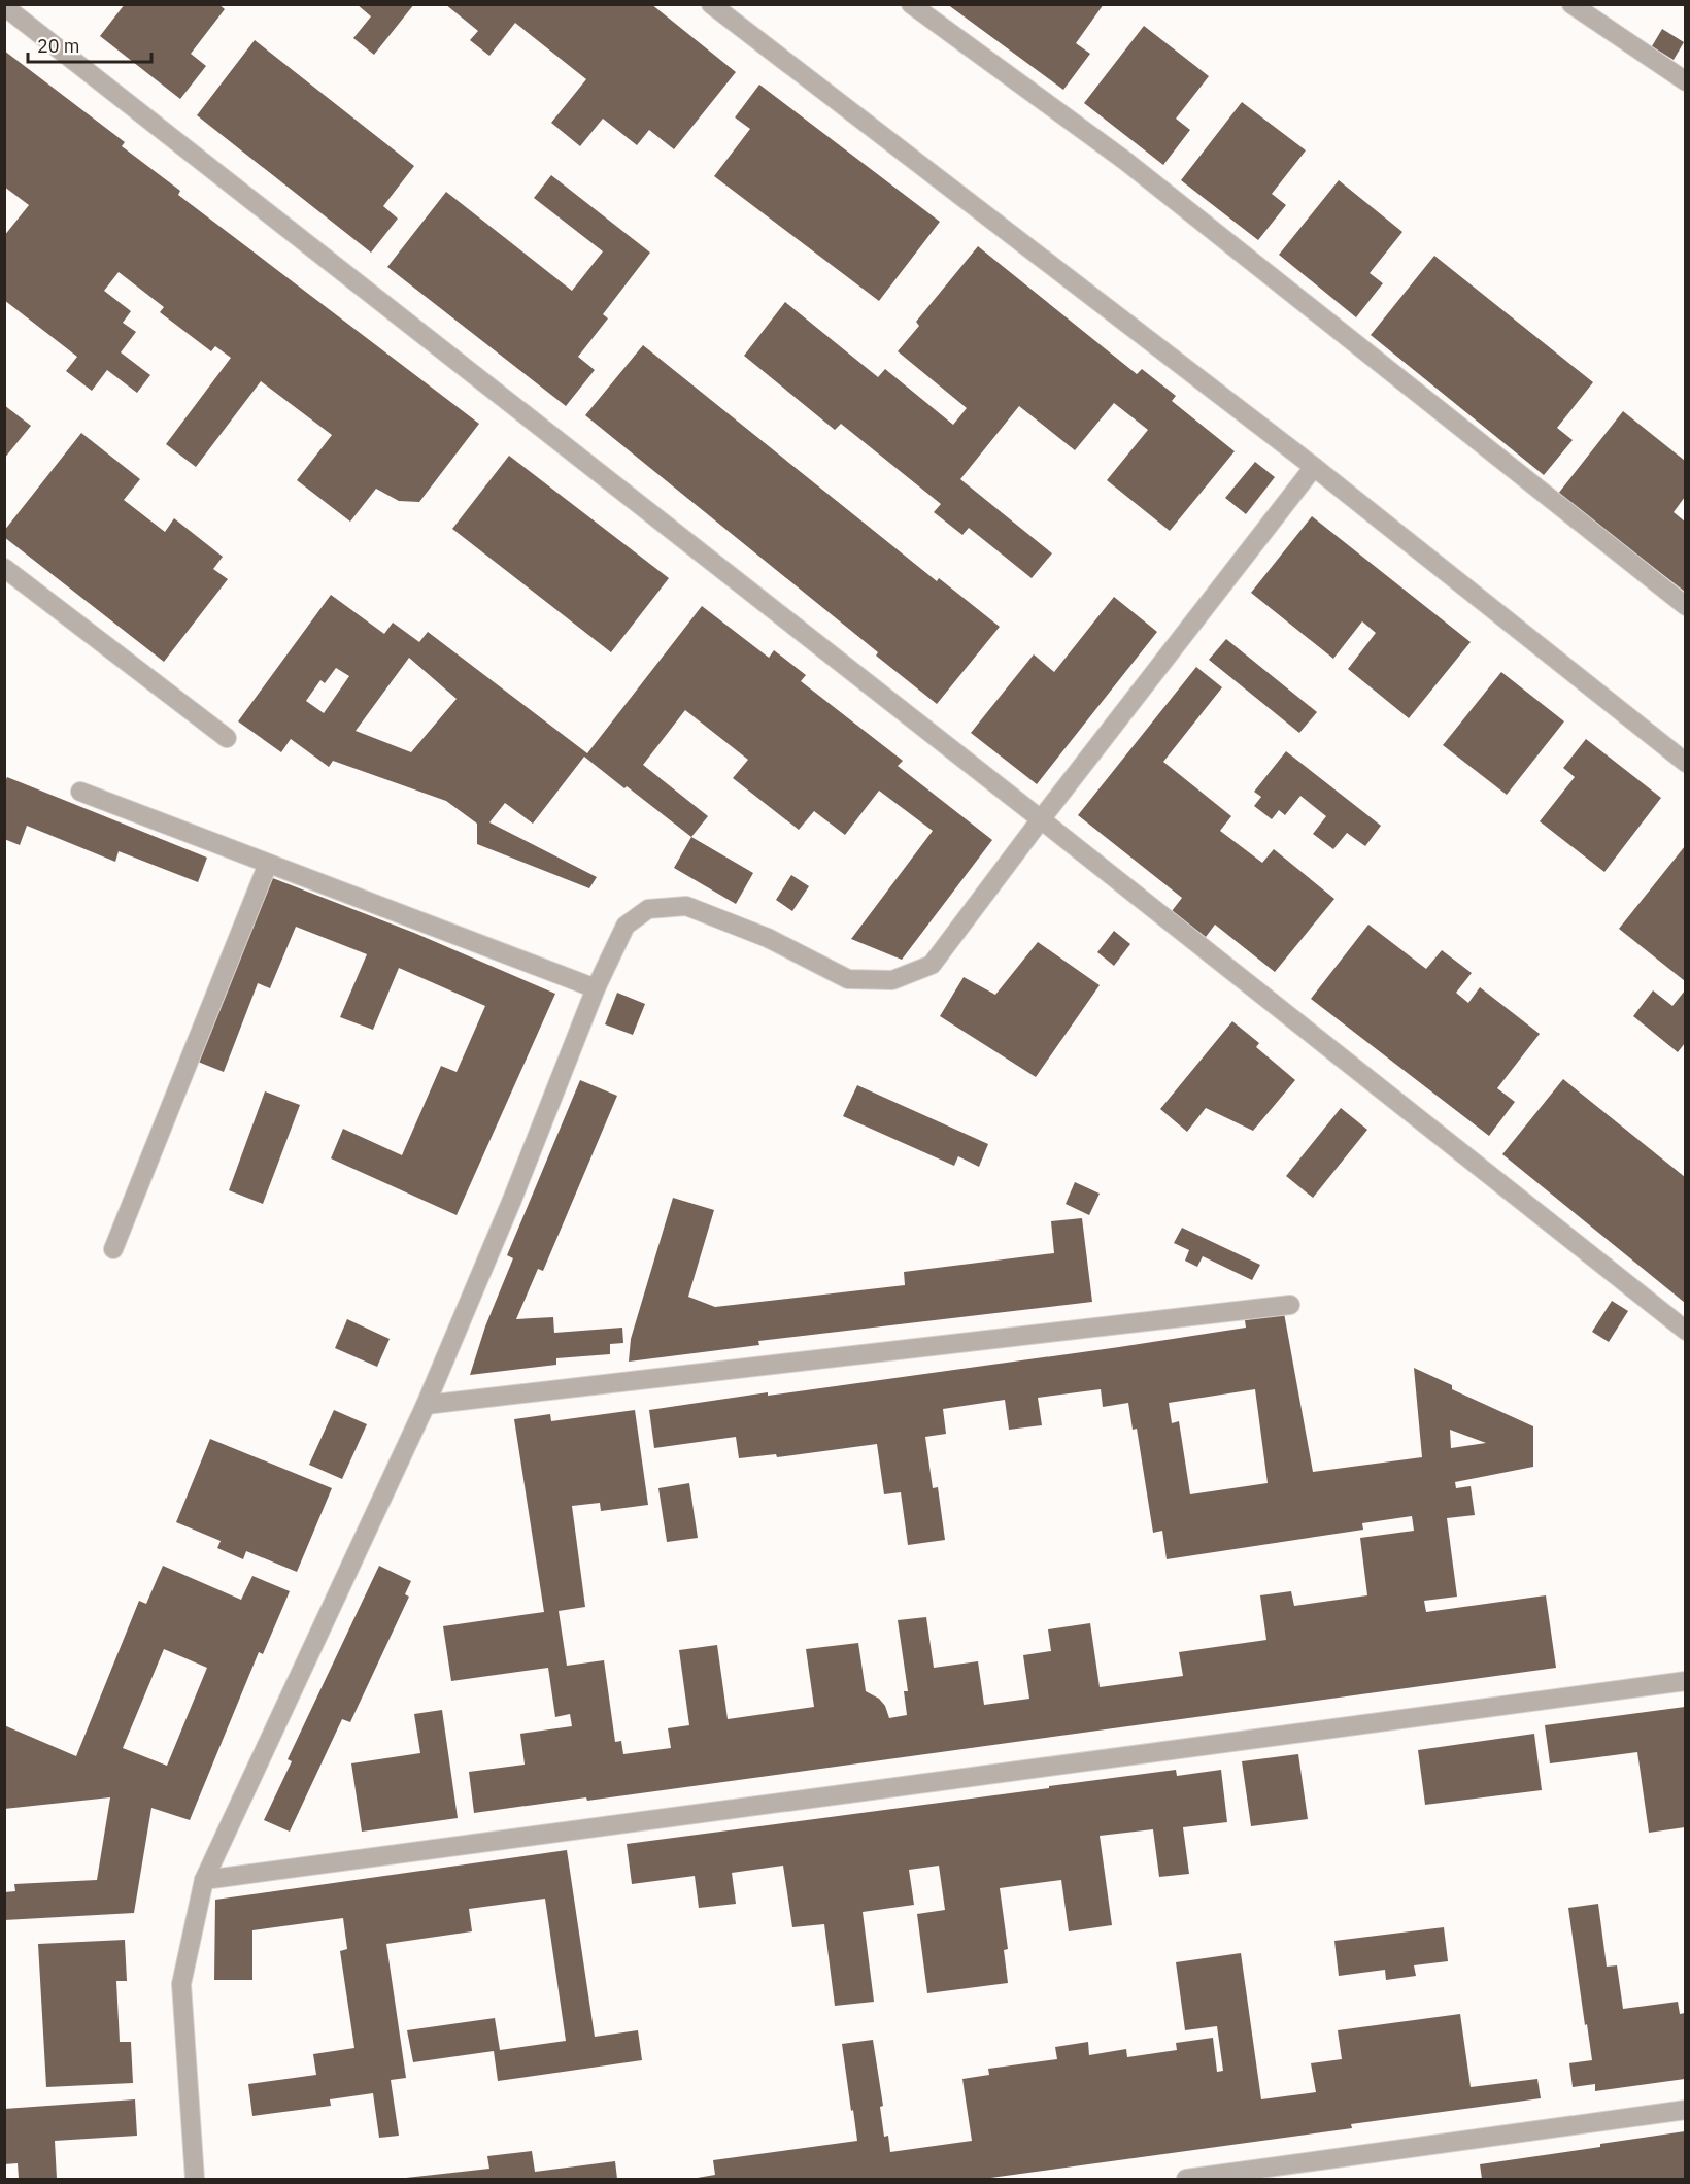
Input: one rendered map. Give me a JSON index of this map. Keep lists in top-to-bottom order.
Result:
{
  "scale_bar": "20 m"
}
